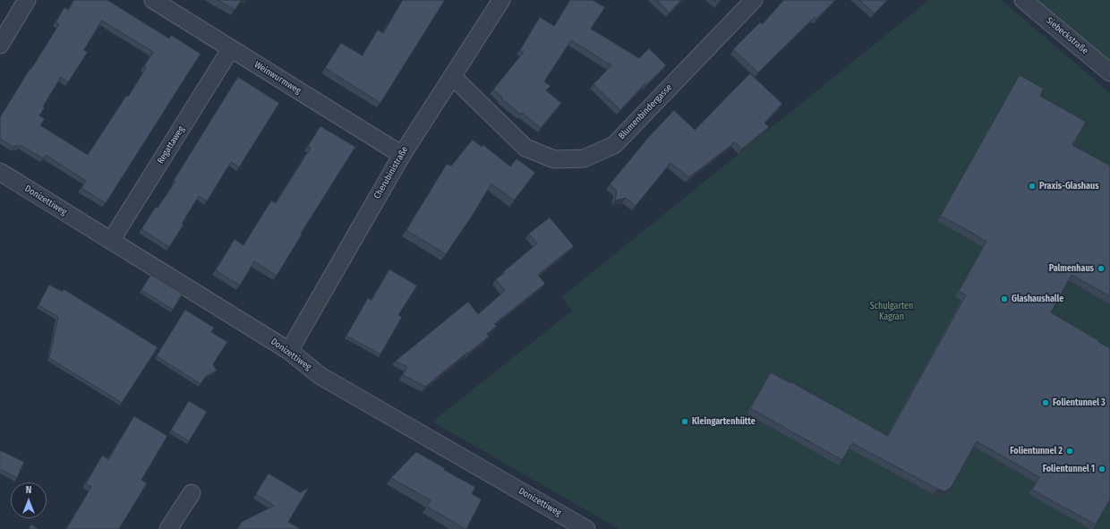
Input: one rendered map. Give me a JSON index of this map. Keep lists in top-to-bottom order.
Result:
{
  "streets": {
    "street": [
      "Siebeckstraße",
      "Weinwurmweg",
      "Blumenbindergasse",
      "Regattaweg",
      "Cherubinistraße",
      "Donizettiweg"
    ]
  },
  "crossings": [
    ["Weinwurmweg", "Regattaweg"],
    ["Weinwurmweg", "Cherubinistraße"],
    ["Blumenbindergasse", "Cherubinistraße"],
    ["Regattaweg", "Donizettiweg"],
    ["Cherubinistraße", "Donizettiweg"]
  ],
  "parks": ["Schulgarten Kagran"],
  "places": [
    "Praxis-Glashaus",
    "Palmenhaus",
    "Glashaushalle",
    "Folientunnel 3",
    "Kleingartenhütte",
    "Folientunnel 2",
    "Folientunnel 1"
  ],
  "north": "top"
}
